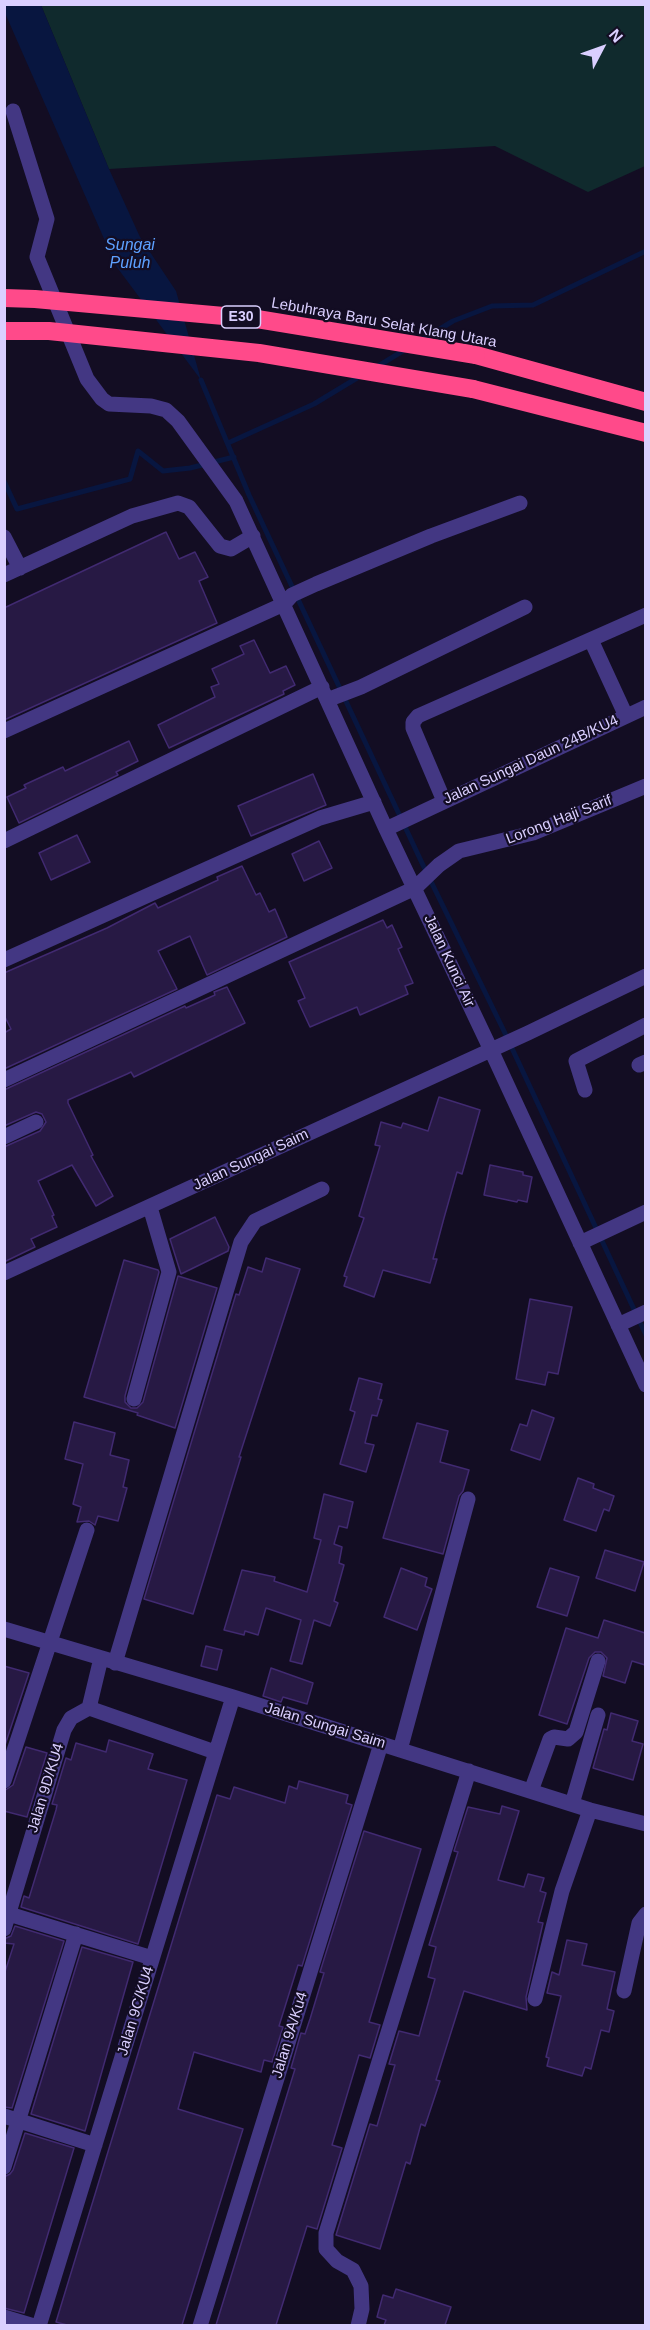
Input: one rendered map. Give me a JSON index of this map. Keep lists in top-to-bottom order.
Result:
{
  "streets": {
    "highway": ["E30", "Lebuhraya Baru Selat Klang Utara"],
    "street": [
      "Jalan Sungai Daun 24B/KU4",
      "Lorong Haji Sarif",
      "Jalan Kunci Air",
      "Jalan Sungai Saim",
      "Jalan 9D/KU4",
      "Jalan 9C/KU4",
      "Jalan 9A/Ku4"
    ]
  },
  "crossings": [
    ["Jalan Sungai Daun 24B/KU4", "Jalan Kunci Air"],
    ["Lorong Haji Sarif", "Jalan Kunci Air"],
    ["Jalan Kunci Air", "Jalan Sungai Saim"],
    ["Jalan Sungai Saim", "Jalan 9C/KU4"],
    ["Jalan Sungai Saim", "Jalan 9A/Ku4"]
  ],
  "water": ["Sungai Puluh"],
  "north": "top right"
}
